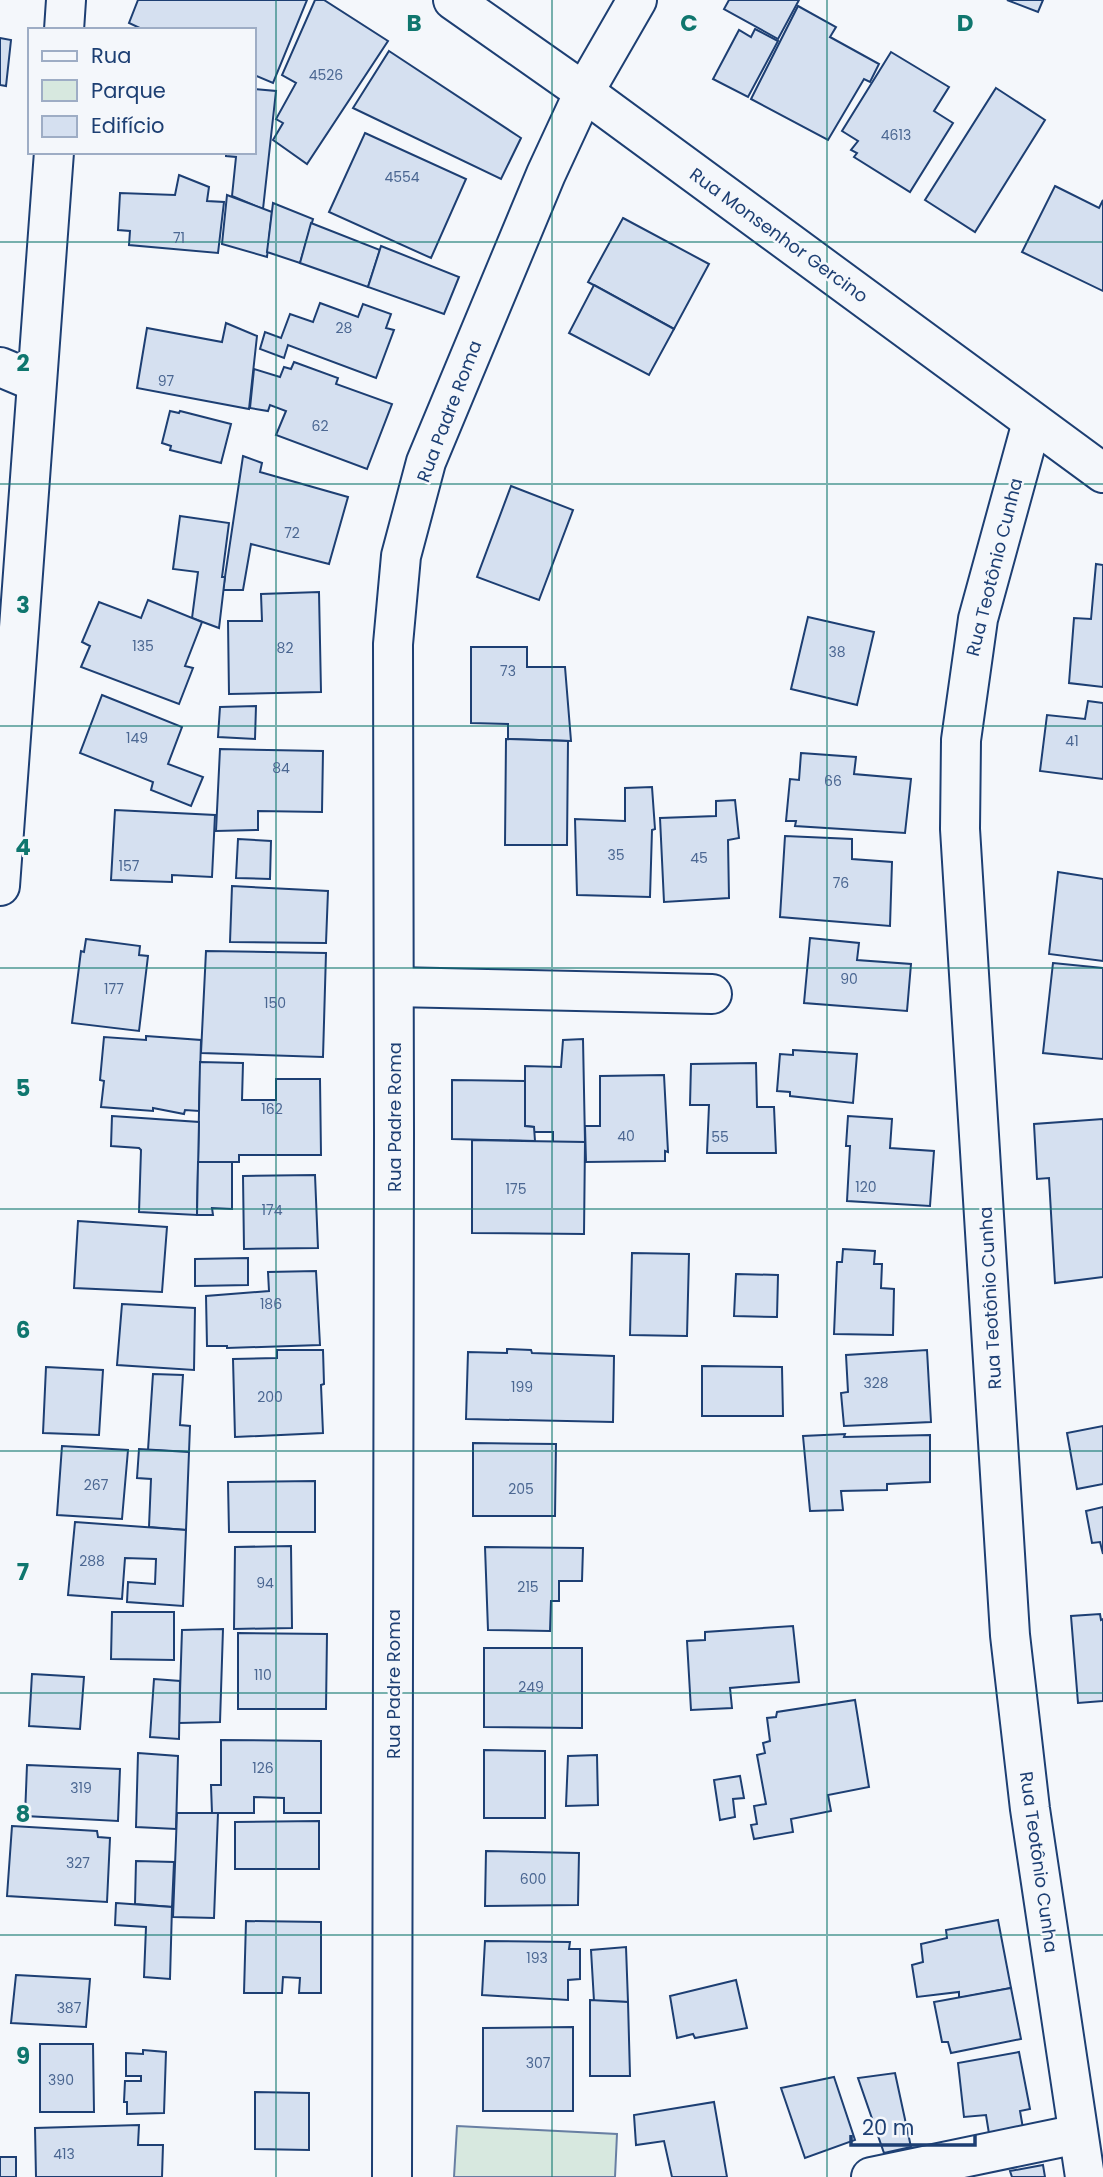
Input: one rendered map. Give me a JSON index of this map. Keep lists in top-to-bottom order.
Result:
{
  "streets": {
    "street": ["Rua Monsenhor Gercino", "Rua Padre Roma", "Rua Teotônio Cunha"]
  },
  "crossings": [
    ["Rua Monsenhor Gercino", "Rua Padre Roma"],
    ["Rua Monsenhor Gercino", "Rua Teotônio Cunha"]
  ],
  "house_numbers": [
    "4526",
    "4613",
    "4554",
    "71",
    "28",
    "97",
    "62",
    "72",
    "135",
    "82",
    "38",
    "73",
    "149",
    "41",
    "84",
    "66",
    "35",
    "45",
    "157",
    "76",
    "90",
    "177",
    "150",
    "162",
    "40",
    "55",
    "120",
    "175",
    "174",
    "186",
    "328",
    "199",
    "200",
    "267",
    "205",
    "288",
    "94",
    "215",
    "110",
    "249",
    "126",
    "319",
    "327",
    "600",
    "193",
    "387",
    "307",
    "390",
    "413"
  ],
  "legend": ["Rua", "Parque", "Edifício"],
  "scale_bar": "20 m",
  "grid": {
    "columns": ["B", "C", "D"],
    "rows": [
      "2",
      "3",
      "4",
      "5",
      "6",
      "7",
      "8",
      "9"
    ]
  }
}
